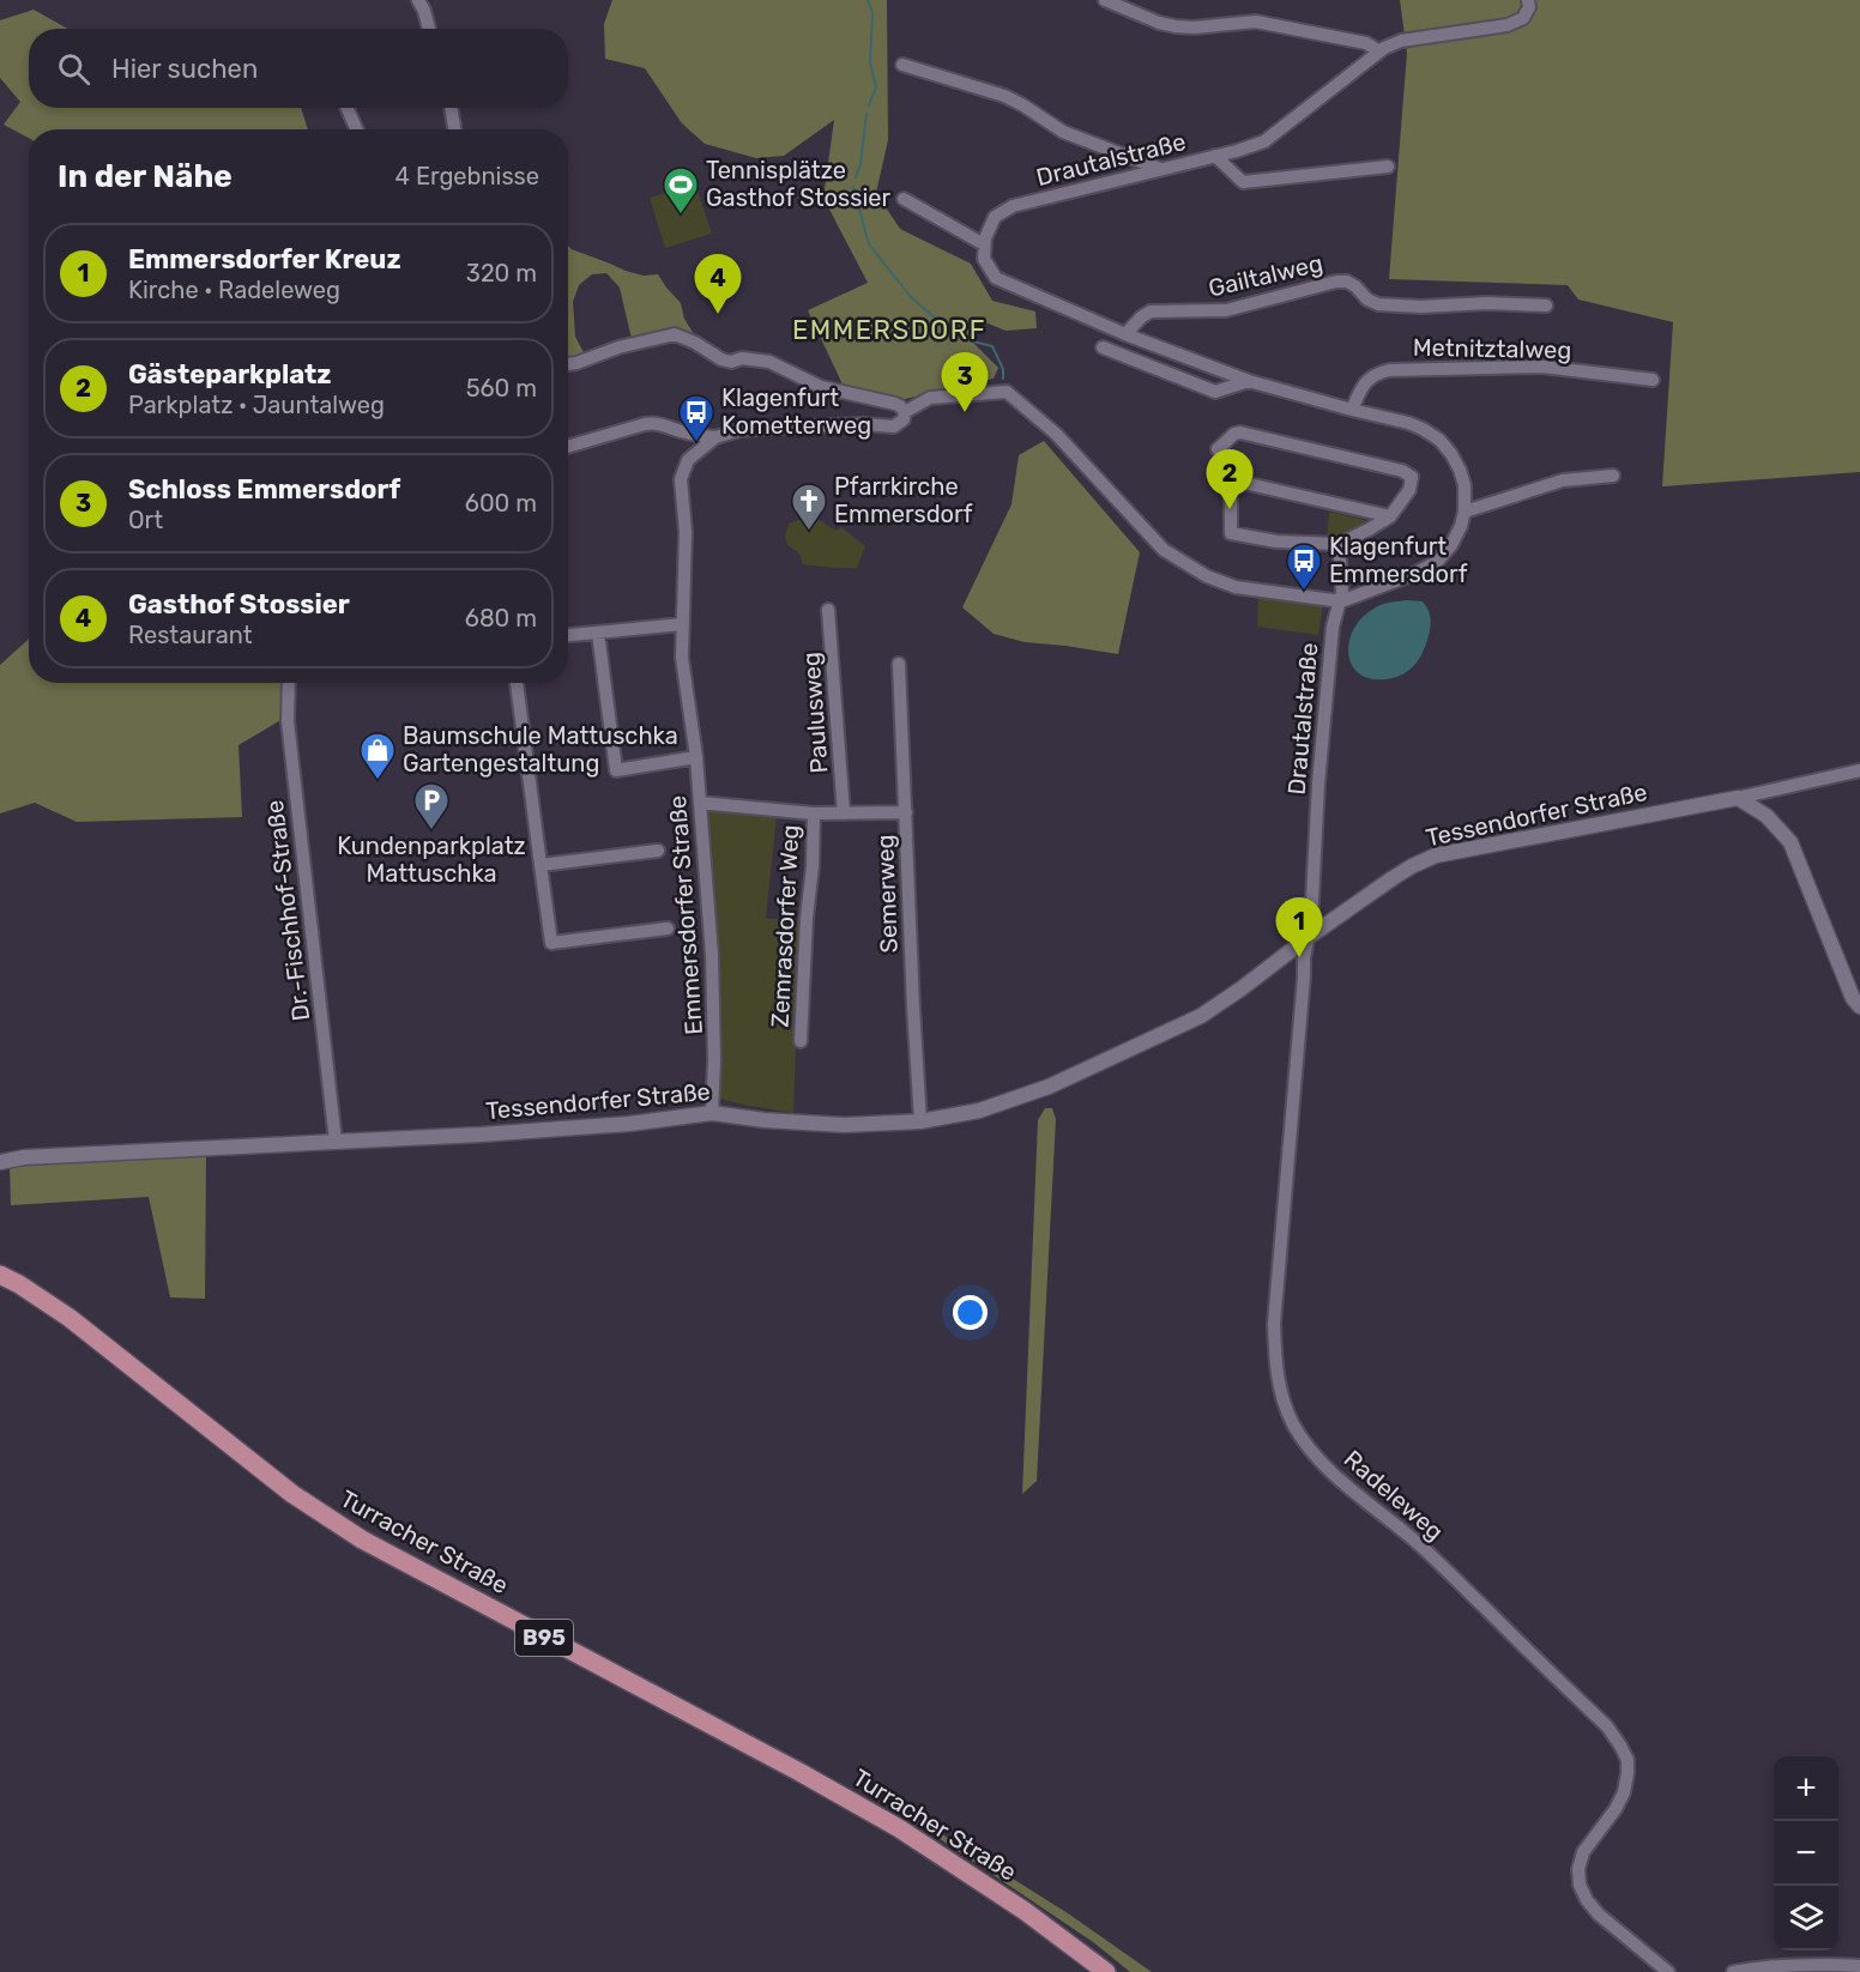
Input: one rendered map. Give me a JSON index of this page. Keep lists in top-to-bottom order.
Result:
{
  "streets": {
    "main road": ["Turracher Straße", "B95"],
    "street": [
      "Drautalstraße",
      "Gailtalweg",
      "Metnitztalweg",
      "Paulusweg",
      "Tessendorfer Straße",
      "Semerweg",
      "Dr.-Fischhof-Straße",
      "Emmersdorfer Straße",
      "Zemrasdorfer Weg",
      "Radeleweg"
    ]
  },
  "crossings": [
    ["Drautalstraße", "Tessendorfer Straße"],
    ["Drautalstraße", "Radeleweg"],
    ["Tessendorfer Straße", "Semerweg"],
    ["Tessendorfer Straße", "Dr.-Fischhof-Straße"],
    ["Tessendorfer Straße", "Emmersdorfer Straße"],
    ["Tessendorfer Straße", "Radeleweg"]
  ],
  "districts": ["EMMERSDORF"],
  "places": {
    "sports": ["Tennisplätze Gasthof Stossier"],
    "bus stop": ["Klagenfurt Kometterweg", "Klagenfurt Emmersdorf"],
    "church": ["Pfarrkirche Emmersdorf"],
    "shop": ["Baumschule Mattuschka Gartengestaltung"],
    "parking": ["Kundenparkplatz Mattuschka"]
  },
  "page": {
    "search": "Hier suchen",
    "heading": ["In der Nähe", "4 Ergebnisse"],
    "list": [
      {
        "mark": "1",
        "name": "Emmersdorfer Kreuz",
        "note": "Kirche · Radeleweg",
        "value": "320 m"
      },
      {
        "mark": "2",
        "name": "Gästeparkplatz",
        "note": "Parkplatz · Jauntalweg",
        "value": "560 m"
      },
      {
        "mark": "3",
        "name": "Schloss Emmersdorf",
        "note": "Ort",
        "value": "600 m"
      },
      {
        "mark": "4",
        "name": "Gasthof Stossier",
        "note": "Restaurant",
        "value": "680 m"
      }
    ],
    "pins": [
      "4",
      "3",
      "2",
      "1"
    ],
    "map_buttons": ["+", "−"]
  }
}
